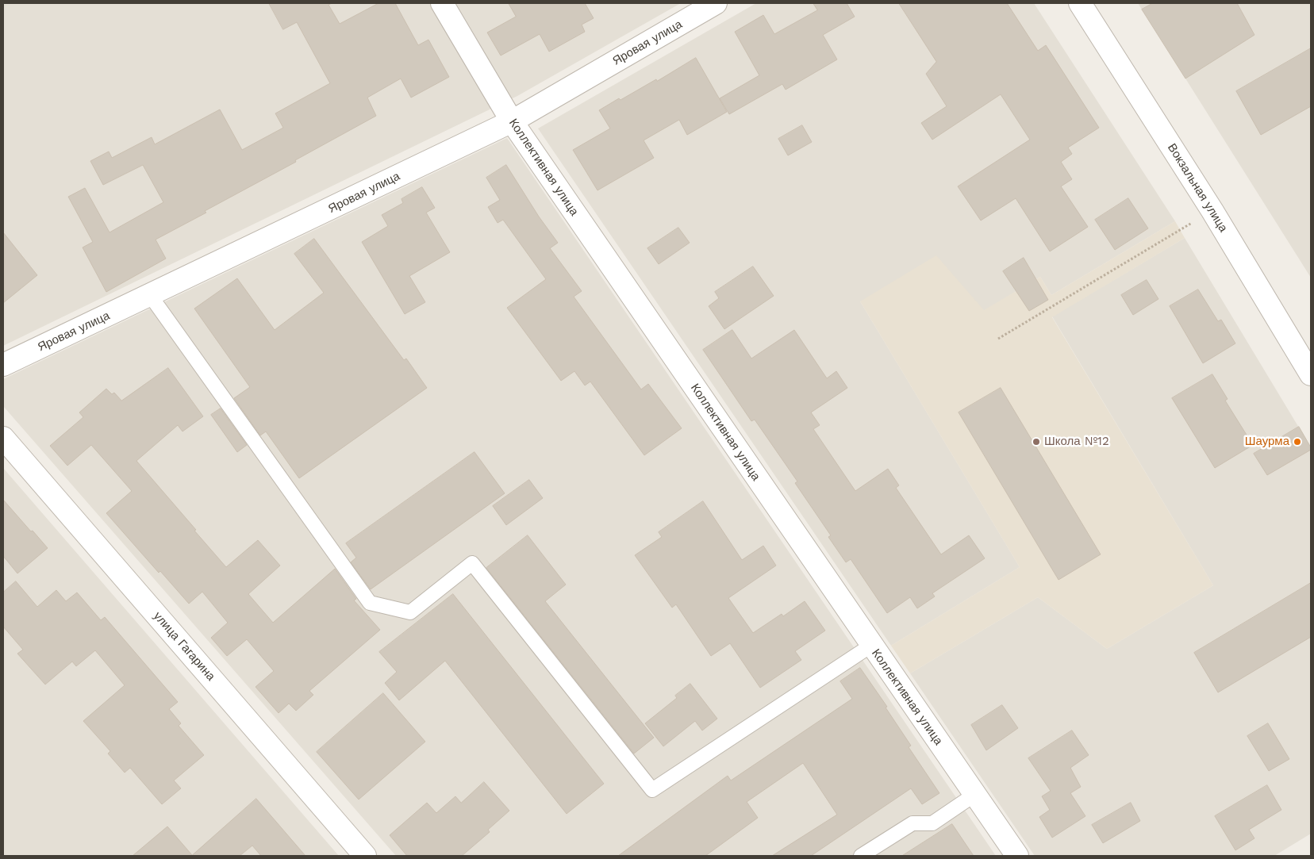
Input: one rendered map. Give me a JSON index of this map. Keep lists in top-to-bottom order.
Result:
{
  "streets": {
    "street": [
      "Яровая улица",
      "Коллективная улица",
      "Вокзальная улица",
      "улица Гагарина"
    ]
  },
  "crossings": [
    ["Яровая улица", "Коллективная улица"]
  ],
  "places": ["Школа №12", "Шаурма"]
}
